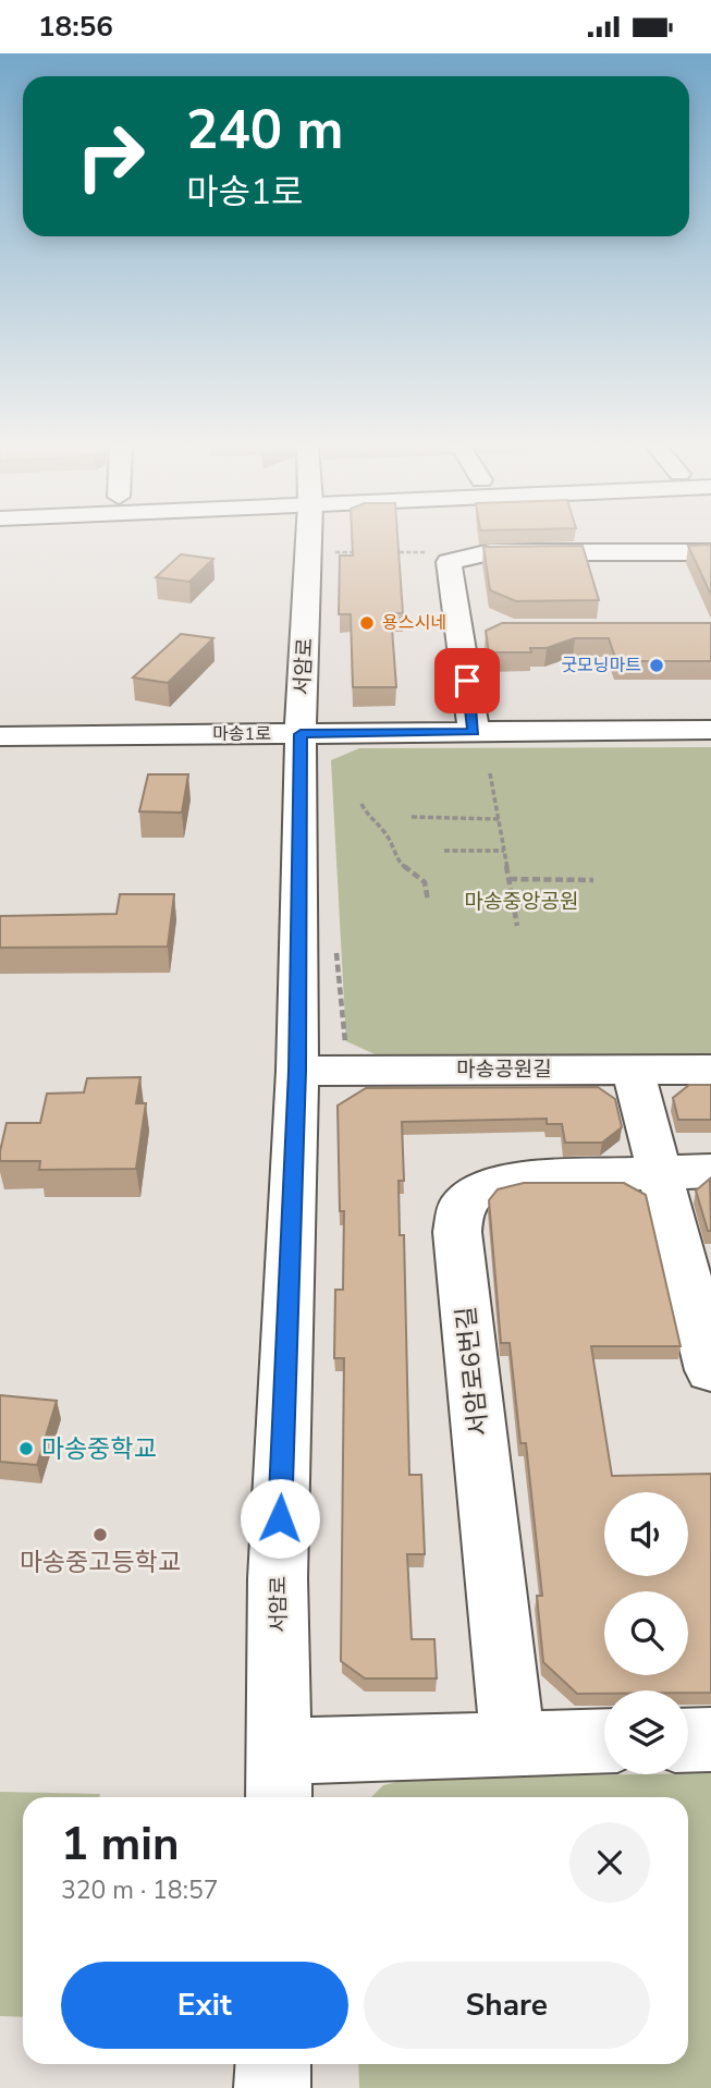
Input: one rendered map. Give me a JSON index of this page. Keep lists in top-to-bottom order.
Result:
{
  "streets": {
    "street": [
      "서암로",
      "마송1로",
      "마송공원길",
      "서암로6번길"
    ]
  },
  "crossings": [
    ["서암로", "마송1로"],
    ["서암로", "마송공원길"]
  ],
  "parks": ["마송중앙공원"],
  "places": [
    "용스시네",
    "굿모닝마트",
    "마송중학교",
    "마송중고등학교"
  ],
  "page": {
    "status": "18:56",
    "turn": ["240 m", "마송1로"],
    "heading": ["1 min", "320 m · 18:57"],
    "buttons": ["Exit", "Share"]
  }
}
